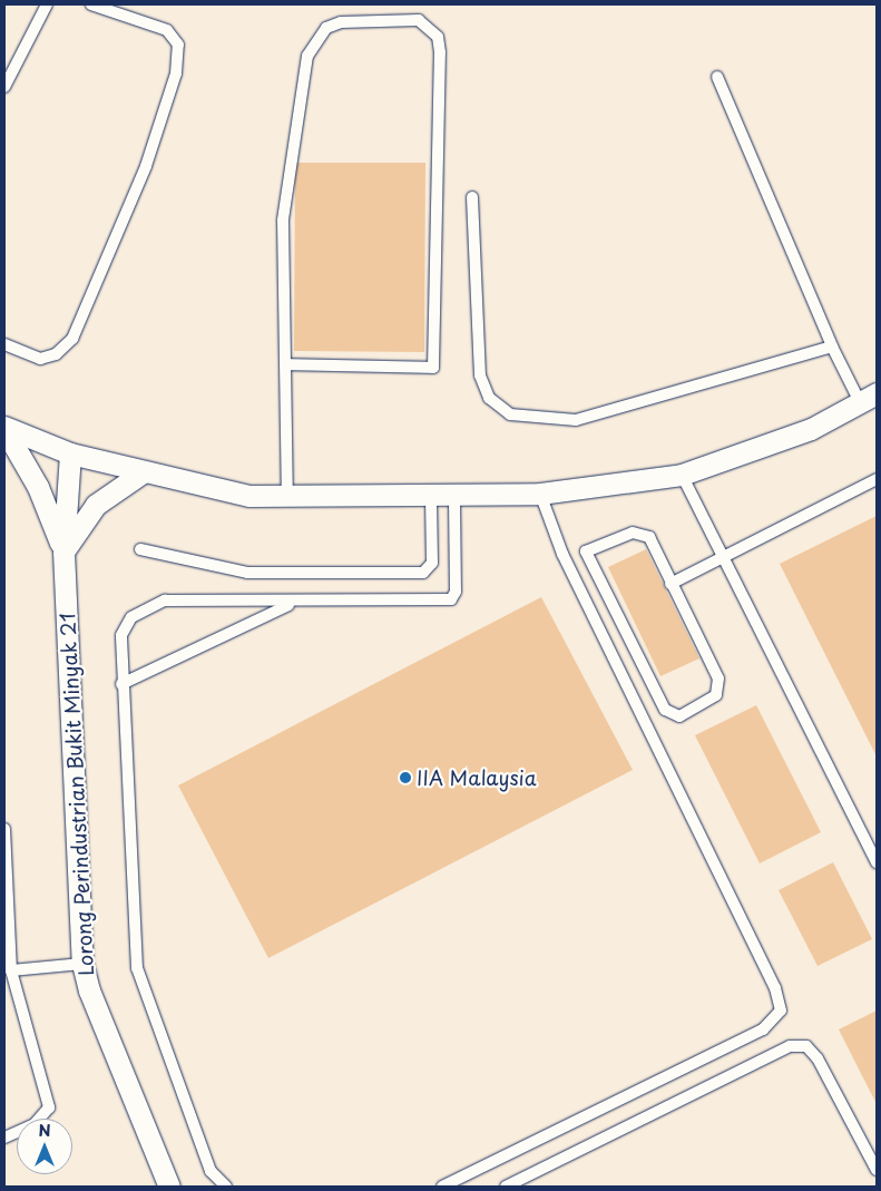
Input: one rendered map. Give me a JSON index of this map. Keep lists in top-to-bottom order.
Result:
{
  "streets": {
    "street": ["Lorong Perindustrian Bukit Minyak 21"]
  },
  "places": ["IIA Malaysia"],
  "north": "top"
}
